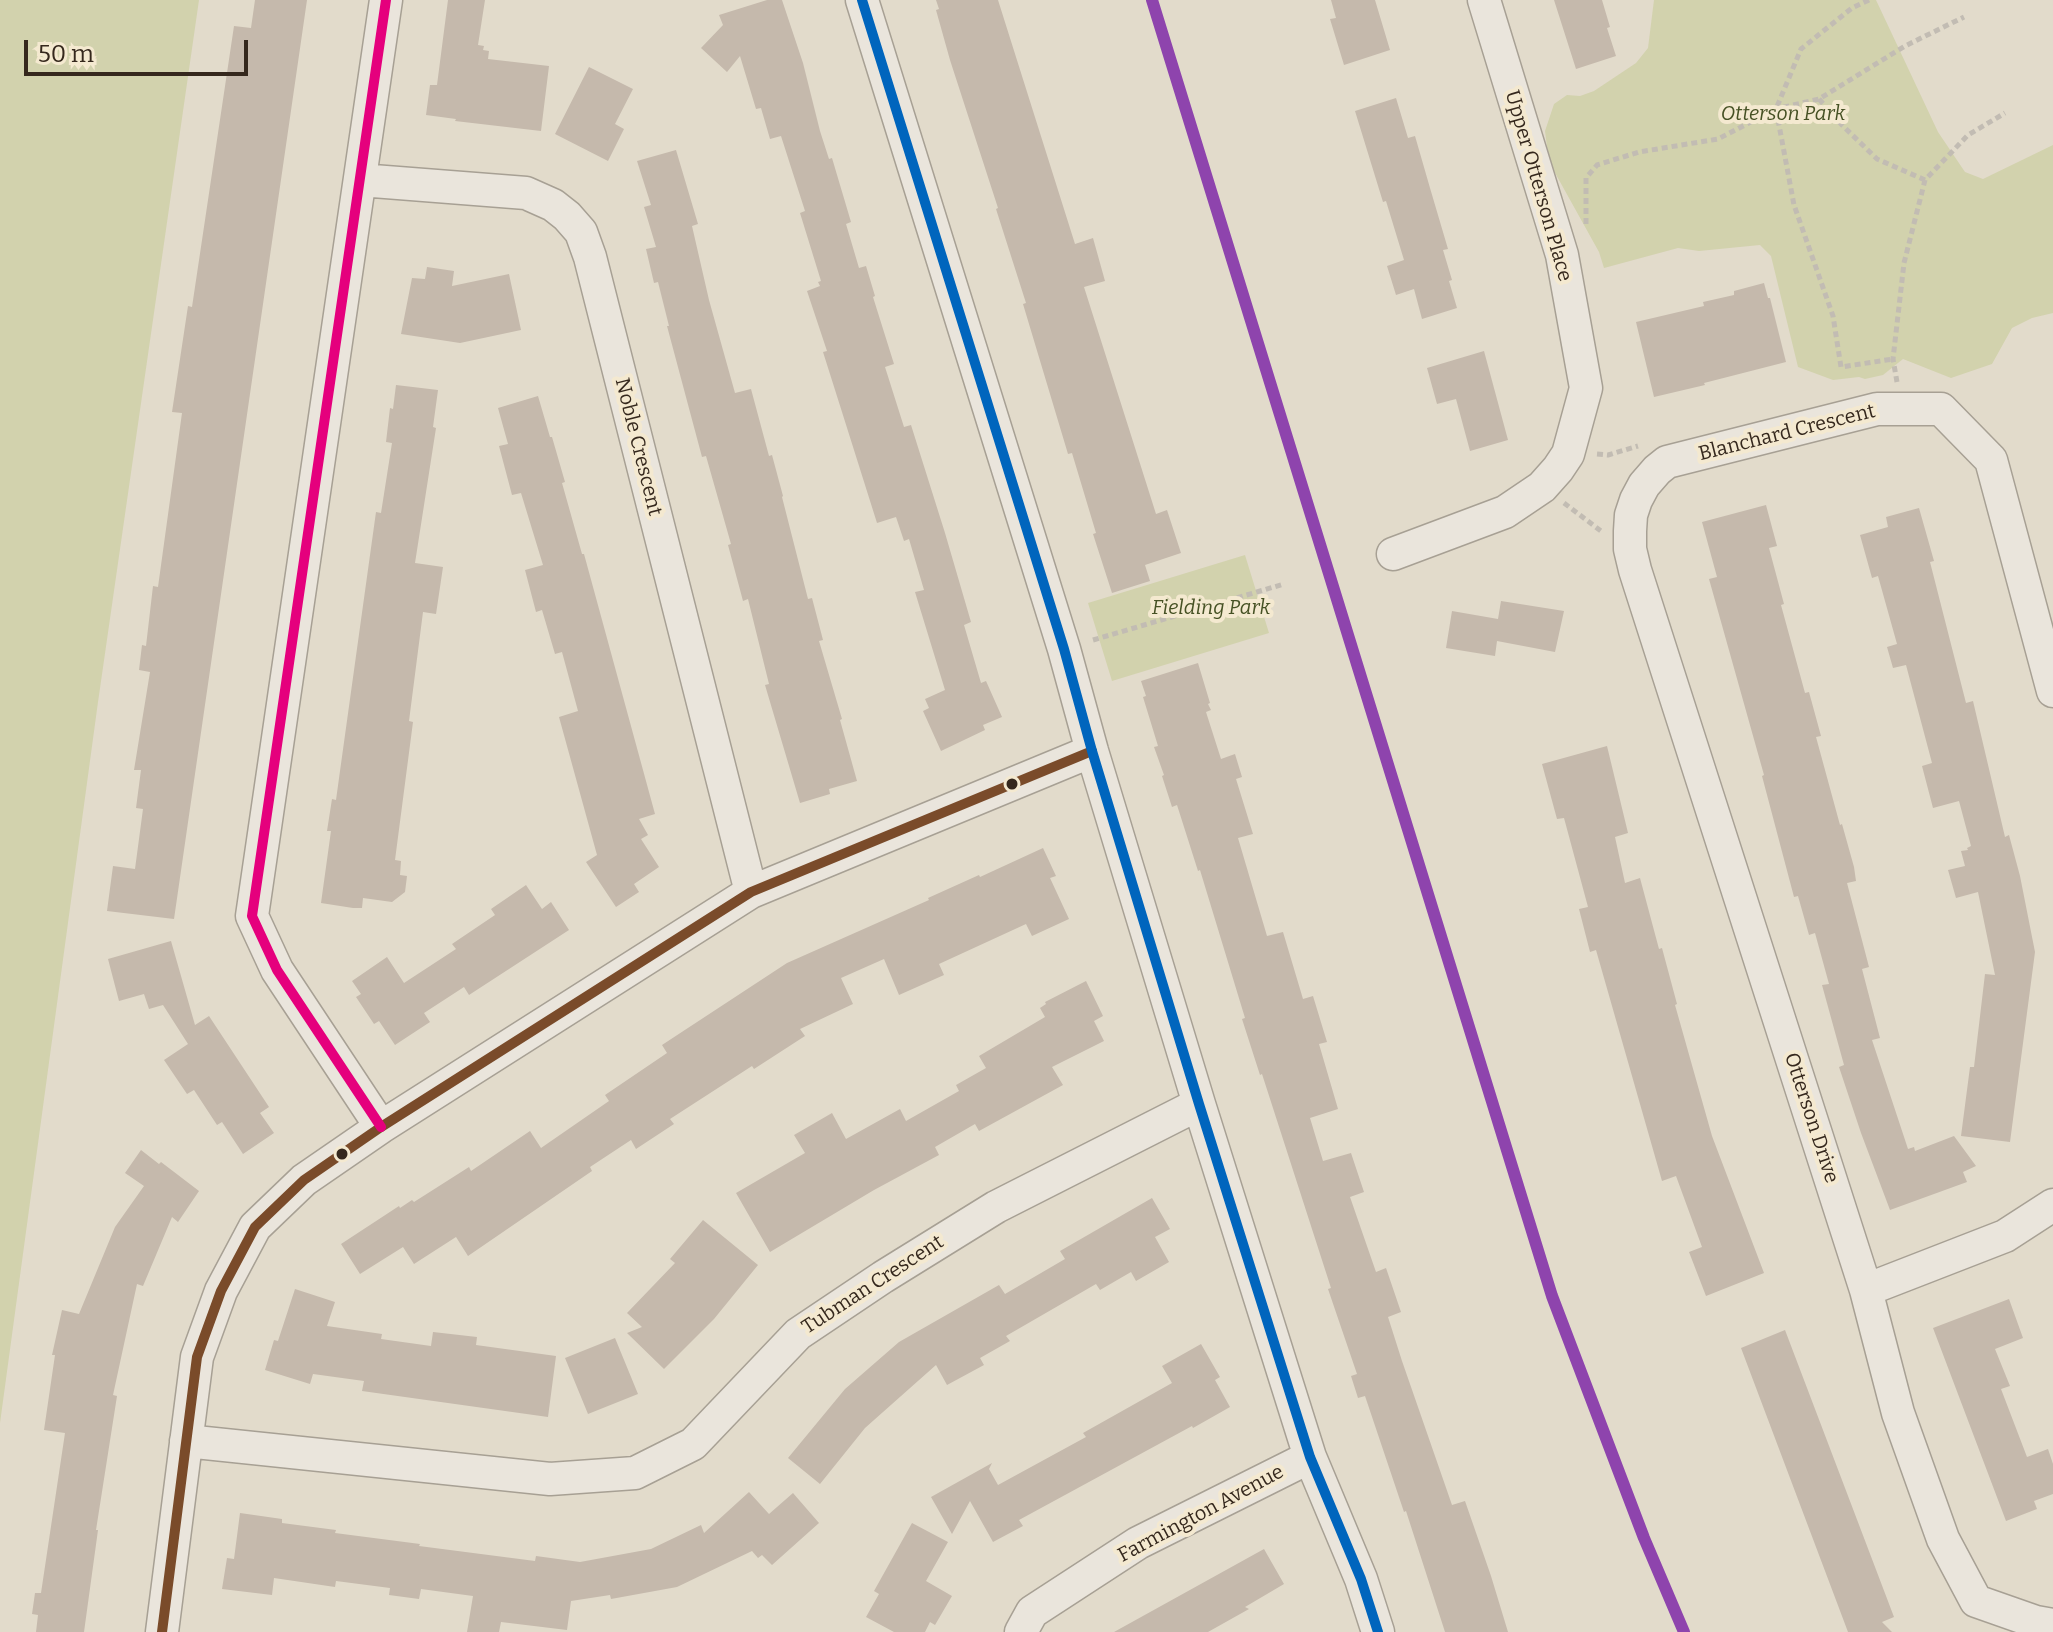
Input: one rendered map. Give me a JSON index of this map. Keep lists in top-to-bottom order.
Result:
{
  "streets": {
    "street": [
      "Upper Otterson Place",
      "Blanchard Crescent",
      "Noble Crescent",
      "Otterson Drive",
      "Tubman Crescent",
      "Farmington Avenue"
    ]
  },
  "crossings": [
    ["Blanchard Crescent", "Otterson Drive"]
  ],
  "parks": ["Otterson Park", "Fielding Park"],
  "scale_bar": "50 m"
}
